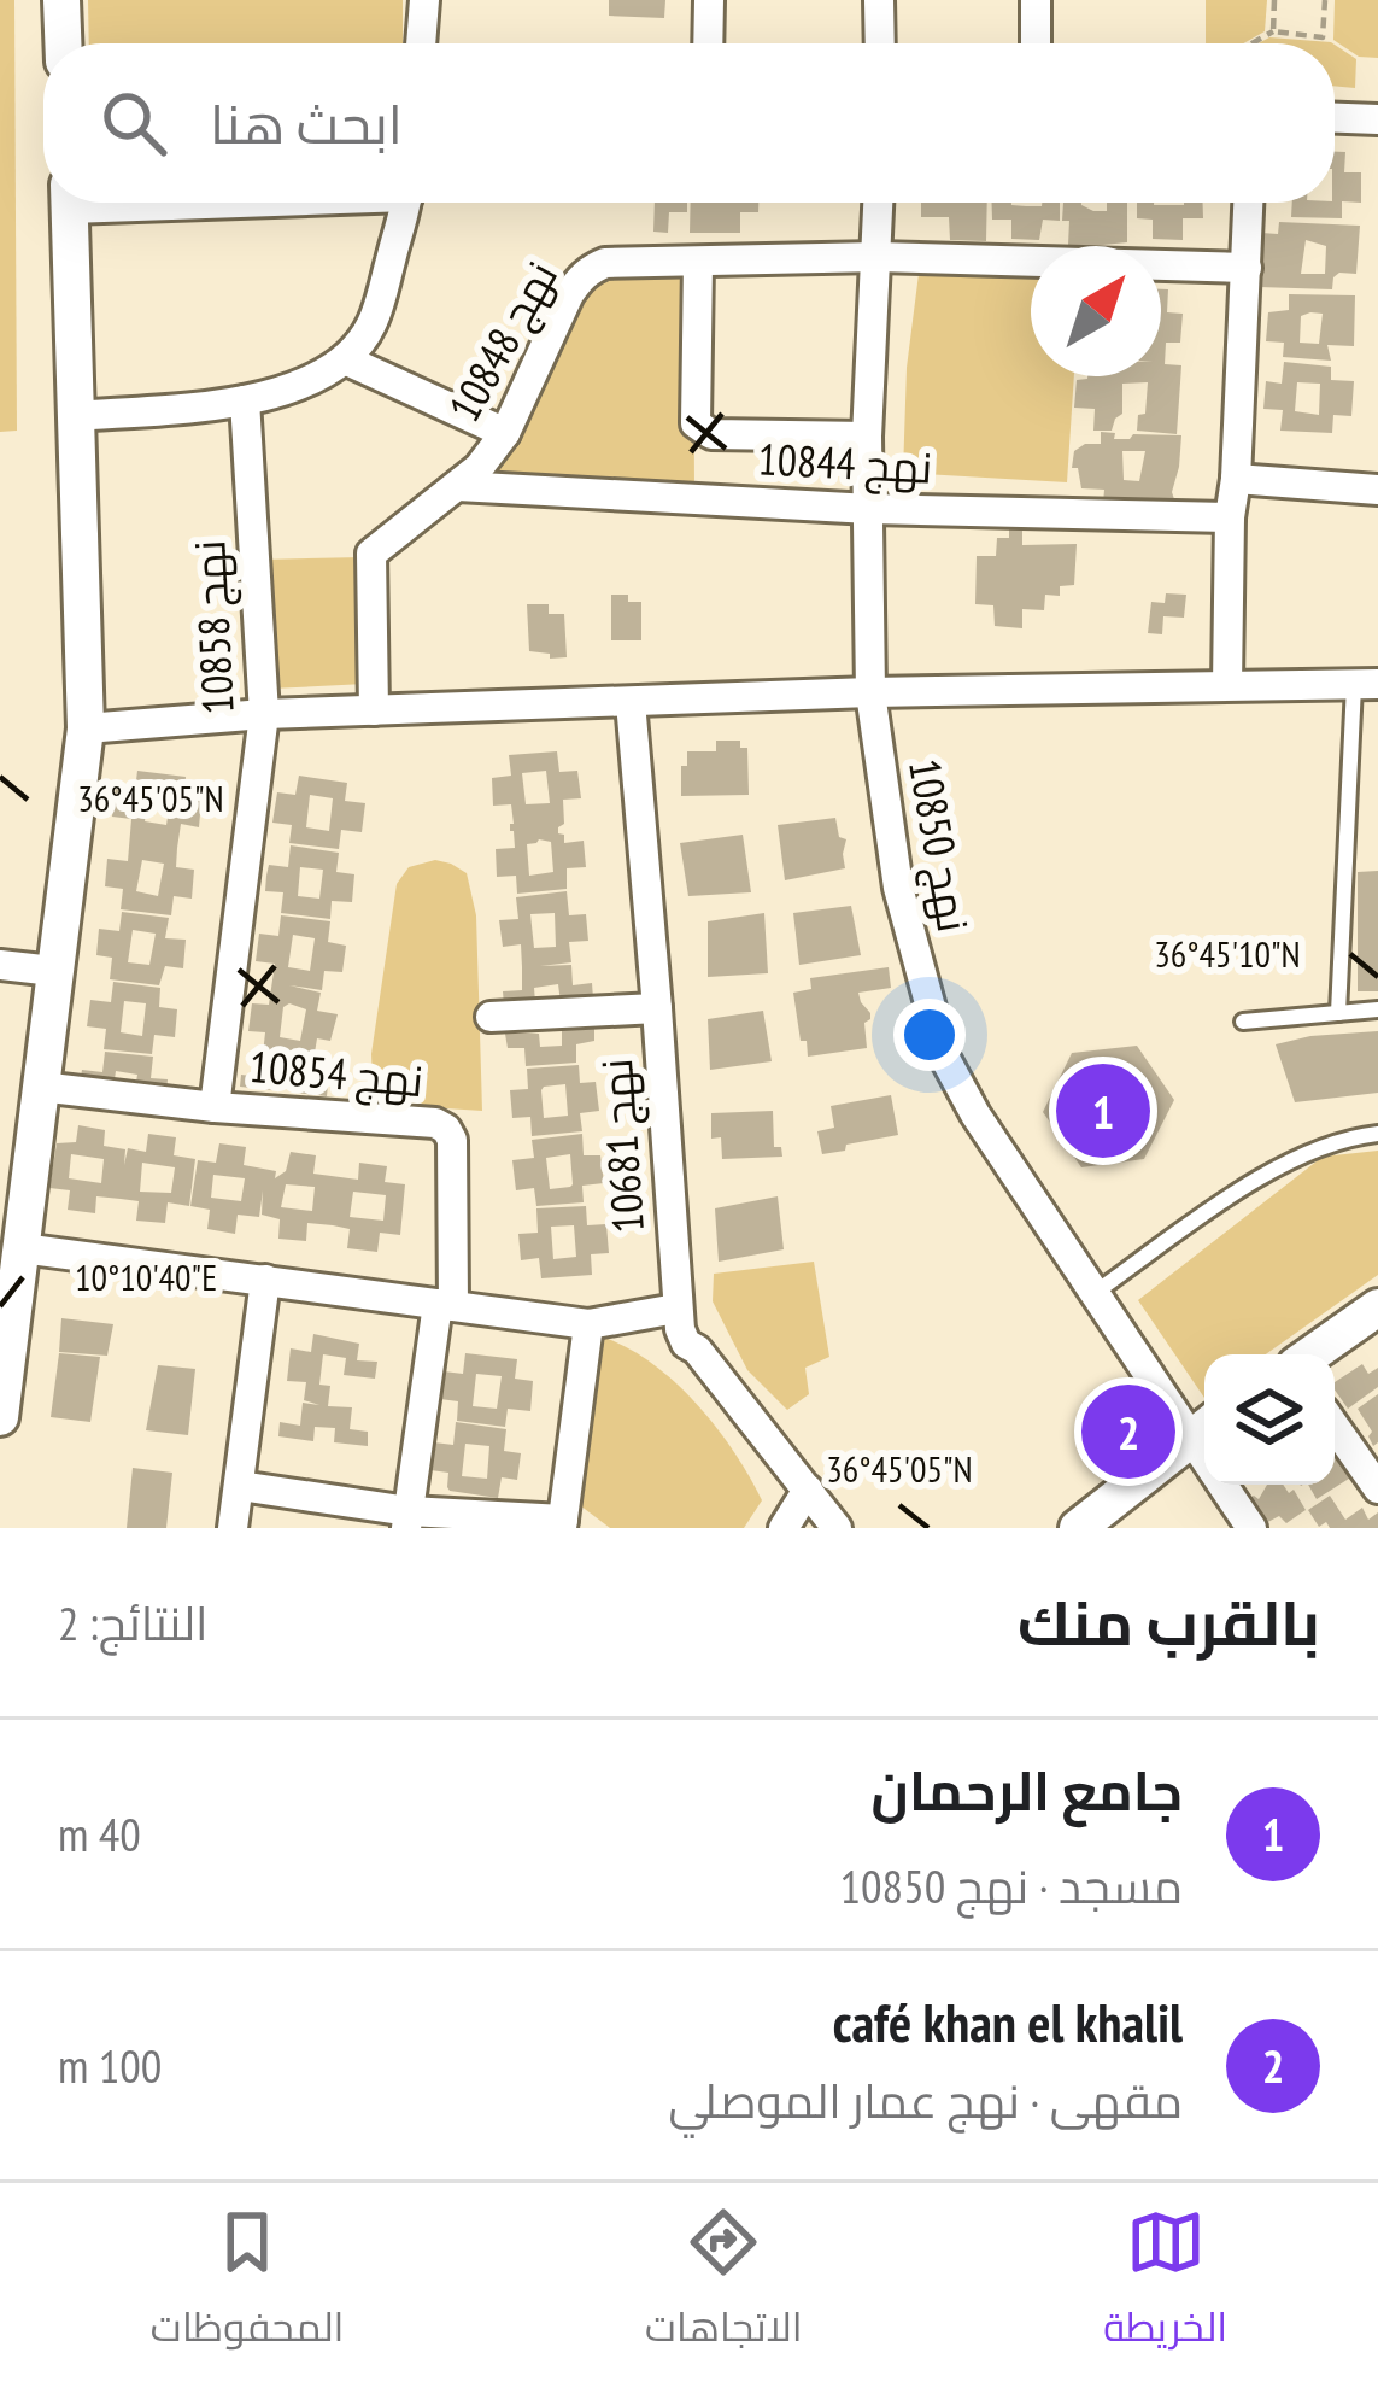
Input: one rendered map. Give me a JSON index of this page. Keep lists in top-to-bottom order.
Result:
{
  "streets": {
    "street": [
      "نهج 10848",
      "نهج 10844",
      "نهج 10858",
      "نهج 10850",
      "نهج 10854",
      "نهج 10681"
    ]
  },
  "crossings": [
    ["نهج 10848", "نهج 10844"],
    ["نهج 10848", "نهج 10850"],
    ["نهج 10844", "نهج 10850"],
    ["نهج 10858", "نهج 10854"]
  ],
  "north": "top right",
  "page": {
    "search": "ابحث هنا",
    "pins": ["1", "2"],
    "heading": ["بالقرب منك", "النتائج: 2"],
    "list": [
      {
        "mark": "1",
        "name": "جامع الرحمان",
        "note": "مسجد · نهج 10850",
        "value": "40 m"
      },
      {
        "mark": "2",
        "name": "café khan el khalil",
        "note": "مقهى · نهج عمار الموصلي",
        "value": "100 m"
      }
    ],
    "nav": ["الخريطة", "الاتجاهات", "المحفوظات"]
  },
  "coordinates": ["36°45'05\"N", "36°45'10\"N", "10°10'40\"E"]
}
